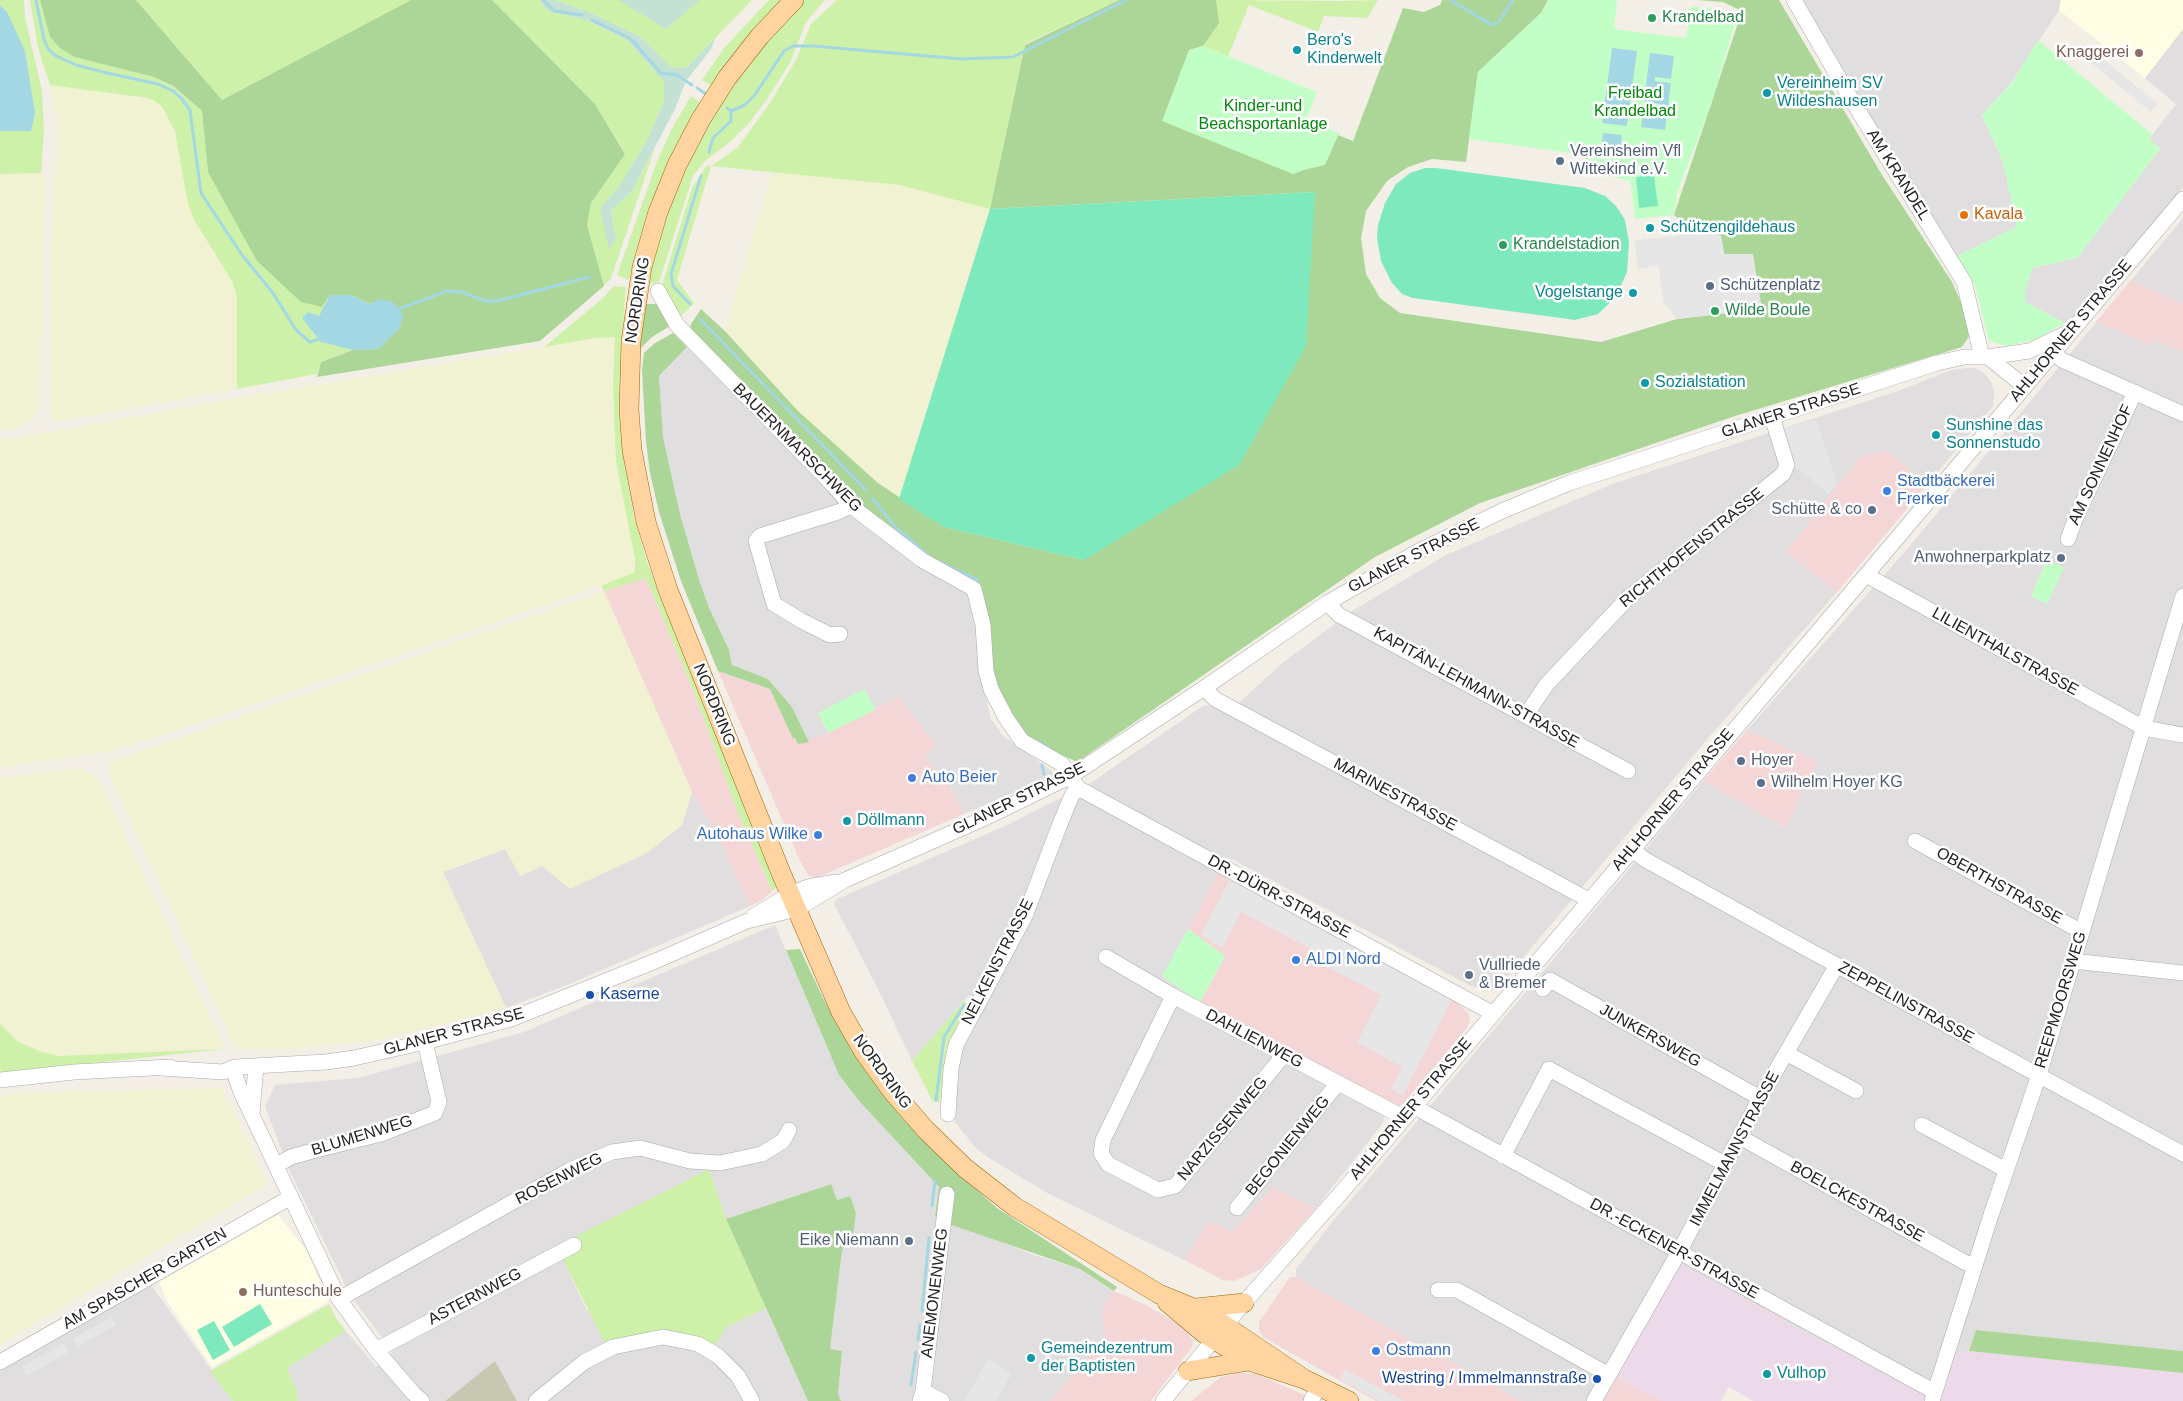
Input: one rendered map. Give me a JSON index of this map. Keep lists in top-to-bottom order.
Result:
{
  "streets": {
    "main road": ["NORDRING"],
    "street": [
      "AM KRANDEL",
      "AHLHORNER STRASSE",
      "GLANER STRASSE",
      "BAUERNMARSCHWEG",
      "AM SONNENHOF",
      "RICHTHOFENSTRASSE",
      "LILIENTHALSTRASSE",
      "KAPITÄN-LEHMANN-STRASSE",
      "MARINESTRASSE",
      "OBERTHSTRASSE",
      "DR.-DÜRR-STRASSE",
      "NELKENSTRASSE",
      "REEPMOORSWEG",
      "ZEPPELINSTRASSE",
      "JUNKERSWEG",
      "DAHLIENWEG",
      "NARZISSENWEG",
      "BLUMENWEG",
      "BEGONIENWEG",
      "IMMELMANNSTRASSE",
      "ROSENWEG",
      "BOELCKESTRASSE",
      "DR.-ECKENER-STRASSE",
      "AM SPASCHER GARTEN",
      "ANEMONENWEG",
      "ASTERNWEG"
    ]
  },
  "crossings": [
    ["AM KRANDEL", "GLANER STRASSE"],
    ["NORDRING", "AHLHORNER STRASSE"],
    ["NORDRING", "GLANER STRASSE"],
    ["AHLHORNER STRASSE", "GLANER STRASSE"],
    ["AHLHORNER STRASSE", "LILIENTHALSTRASSE"],
    ["AHLHORNER STRASSE", "MARINESTRASSE"],
    ["AHLHORNER STRASSE", "DR.-DÜRR-STRASSE"],
    ["AHLHORNER STRASSE", "ZEPPELINSTRASSE"],
    ["AHLHORNER STRASSE", "DAHLIENWEG"],
    ["AHLHORNER STRASSE", "DR.-ECKENER-STRASSE"],
    ["GLANER STRASSE", "BAUERNMARSCHWEG"],
    ["GLANER STRASSE", "RICHTHOFENSTRASSE"],
    ["GLANER STRASSE", "KAPITÄN-LEHMANN-STRASSE"],
    ["GLANER STRASSE", "MARINESTRASSE"],
    ["GLANER STRASSE", "DR.-DÜRR-STRASSE"],
    ["GLANER STRASSE", "NELKENSTRASSE"],
    ["GLANER STRASSE", "BLUMENWEG"],
    ["BAUERNMARSCHWEG", "DR.-DÜRR-STRASSE"],
    ["BAUERNMARSCHWEG", "NELKENSTRASSE"],
    ["RICHTHOFENSTRASSE", "KAPITÄN-LEHMANN-STRASSE"],
    ["LILIENTHALSTRASSE", "REEPMOORSWEG"],
    ["OBERTHSTRASSE", "REEPMOORSWEG"],
    ["DR.-DÜRR-STRASSE", "NELKENSTRASSE"],
    ["REEPMOORSWEG", "ZEPPELINSTRASSE"],
    ["REEPMOORSWEG", "BOELCKESTRASSE"],
    ["REEPMOORSWEG", "DR.-ECKENER-STRASSE"],
    ["ZEPPELINSTRASSE", "IMMELMANNSTRASSE"],
    ["JUNKERSWEG", "IMMELMANNSTRASSE"],
    ["DAHLIENWEG", "NARZISSENWEG"],
    ["DAHLIENWEG", "BEGONIENWEG"],
    ["DAHLIENWEG", "DR.-ECKENER-STRASSE"],
    ["IMMELMANNSTRASSE", "BOELCKESTRASSE"],
    ["IMMELMANNSTRASSE", "DR.-ECKENER-STRASSE"]
  ],
  "parks": ["Freibad Krandelbad", "Kinder-und Beachsportanlage"],
  "places": [
    "Krandelbad",
    "Bero's Kinderwelt",
    "Knaggerei",
    "Vereinheim SV Wildeshausen",
    "Vereinsheim Vfl Wittekind e.V.",
    "Kavala",
    "Schützengildehaus",
    "Krandelstadion",
    "Schützenplatz",
    "Vogelstange",
    "Wilde Boule",
    "Sozialstation",
    "Sunshine das Sonnenstudo",
    "Stadtbäckerei Frerker",
    "Schütte & co",
    "Anwohnerparkplatz",
    "Hoyer",
    "Auto Beier",
    "Wilhelm Hoyer KG",
    "Döllmann",
    "Autohaus Wilke",
    "ALDI Nord",
    "Vullriede & Bremer",
    "Kaserne",
    "Eike Niemann",
    "Hunteschule",
    "Ostmann",
    "Gemeindezentrum der Baptisten",
    "Vulhop",
    "Westring / Immelmannstraße"
  ]
}
